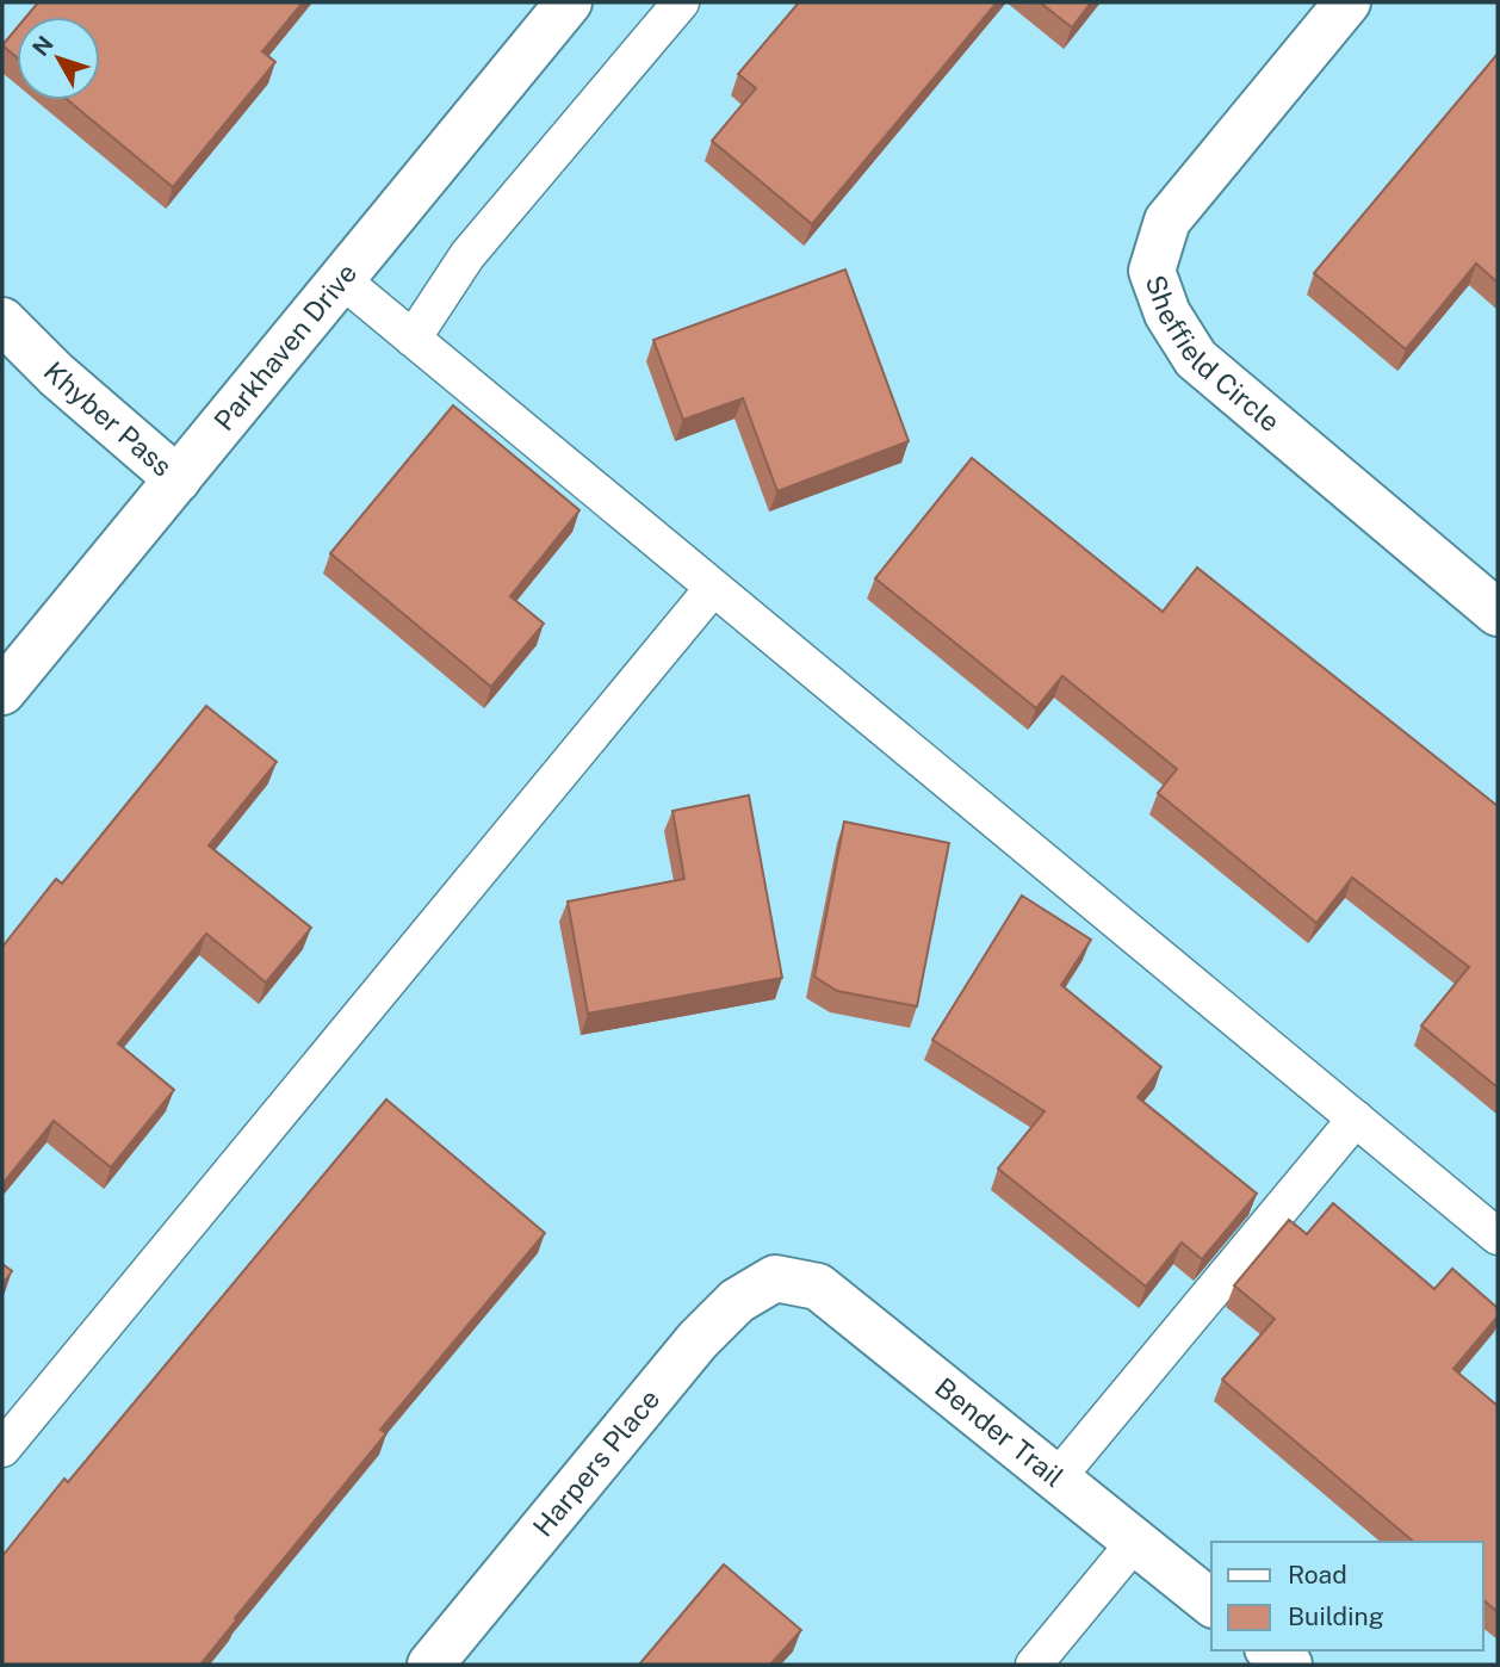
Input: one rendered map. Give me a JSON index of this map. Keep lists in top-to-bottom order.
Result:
{
  "streets": {
    "street": [
      "Parkhaven Drive",
      "Sheffield Circle",
      "Khyber Pass",
      "Bender Trail",
      "Harpers Place"
    ]
  },
  "crossings": [
    ["Parkhaven Drive", "Khyber Pass"],
    ["Bender Trail", "Harpers Place"]
  ],
  "legend": ["Road", "Building"],
  "north": "top left"
}
